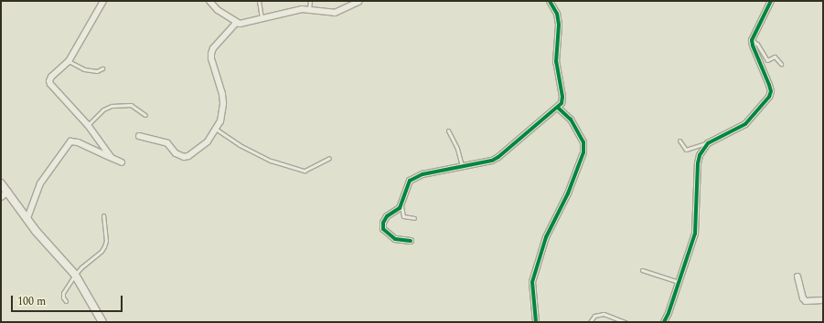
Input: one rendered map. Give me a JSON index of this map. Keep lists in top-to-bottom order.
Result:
{
  "scale_bar": "100 m"
}
